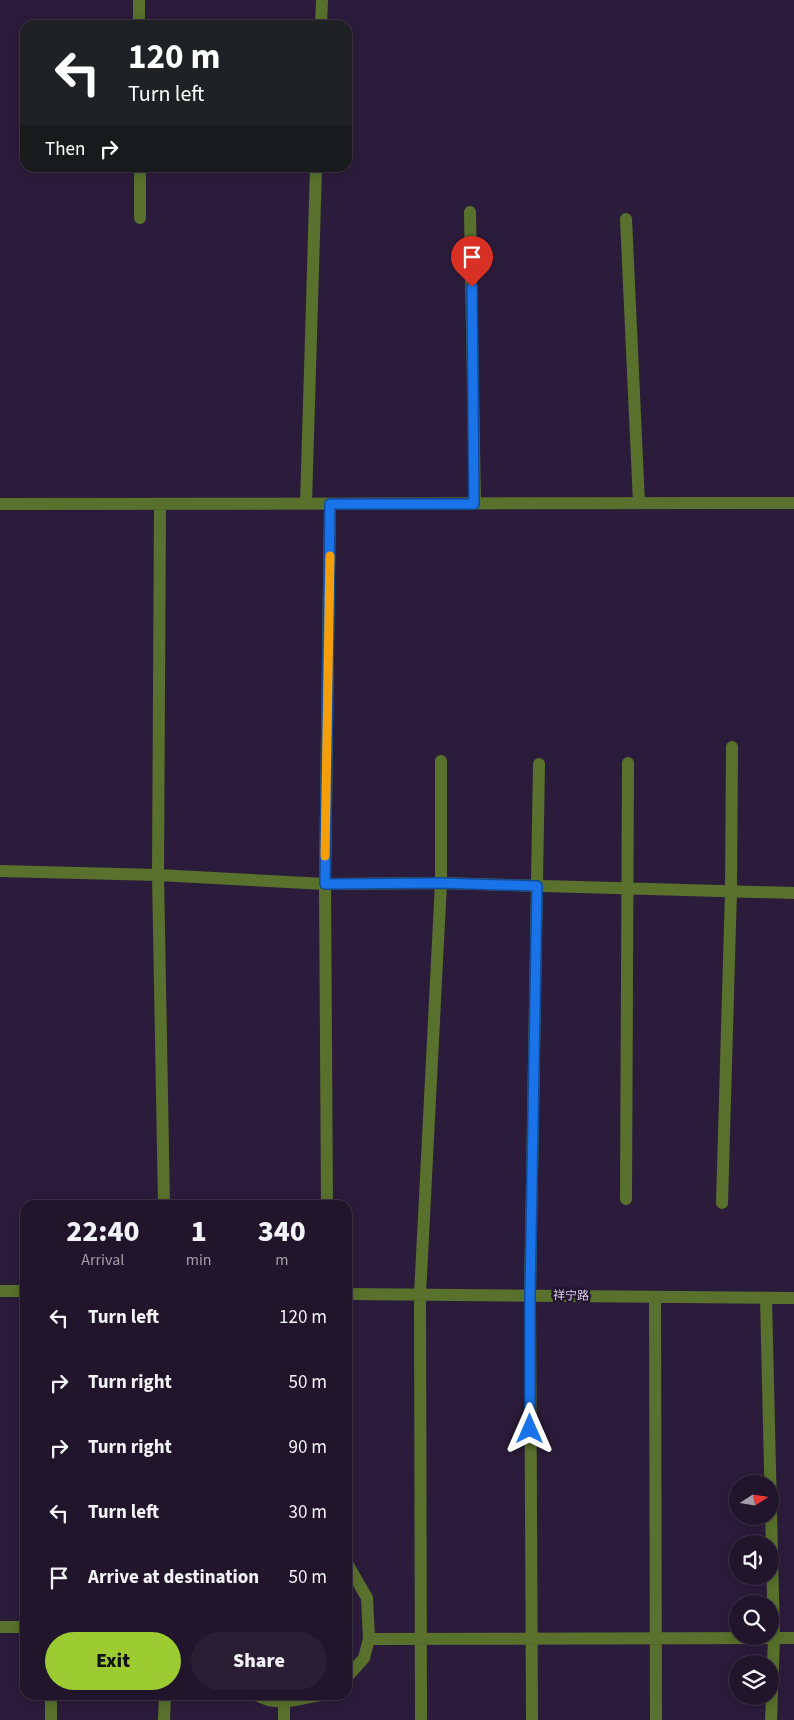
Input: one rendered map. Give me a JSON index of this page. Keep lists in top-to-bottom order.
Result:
{
  "streets": {
    "street": ["祥宁路"]
  },
  "north": "right",
  "page": {
    "turn": ["120 m", "Turn left"],
    "then": "Then",
    "eta": [
      "22:40",
      "Arrival",
      "1",
      "min",
      "340",
      "m"
    ],
    "list": [
      {
        "name": "Turn left",
        "value": "120 m"
      },
      {
        "name": "Turn right",
        "value": "50 m"
      },
      {
        "name": "Turn right",
        "value": "90 m"
      },
      {
        "name": "Turn left",
        "value": "30 m"
      },
      {
        "name": "Arrive at destination",
        "value": "50 m"
      }
    ],
    "buttons": ["Exit", "Share"]
  }
}
